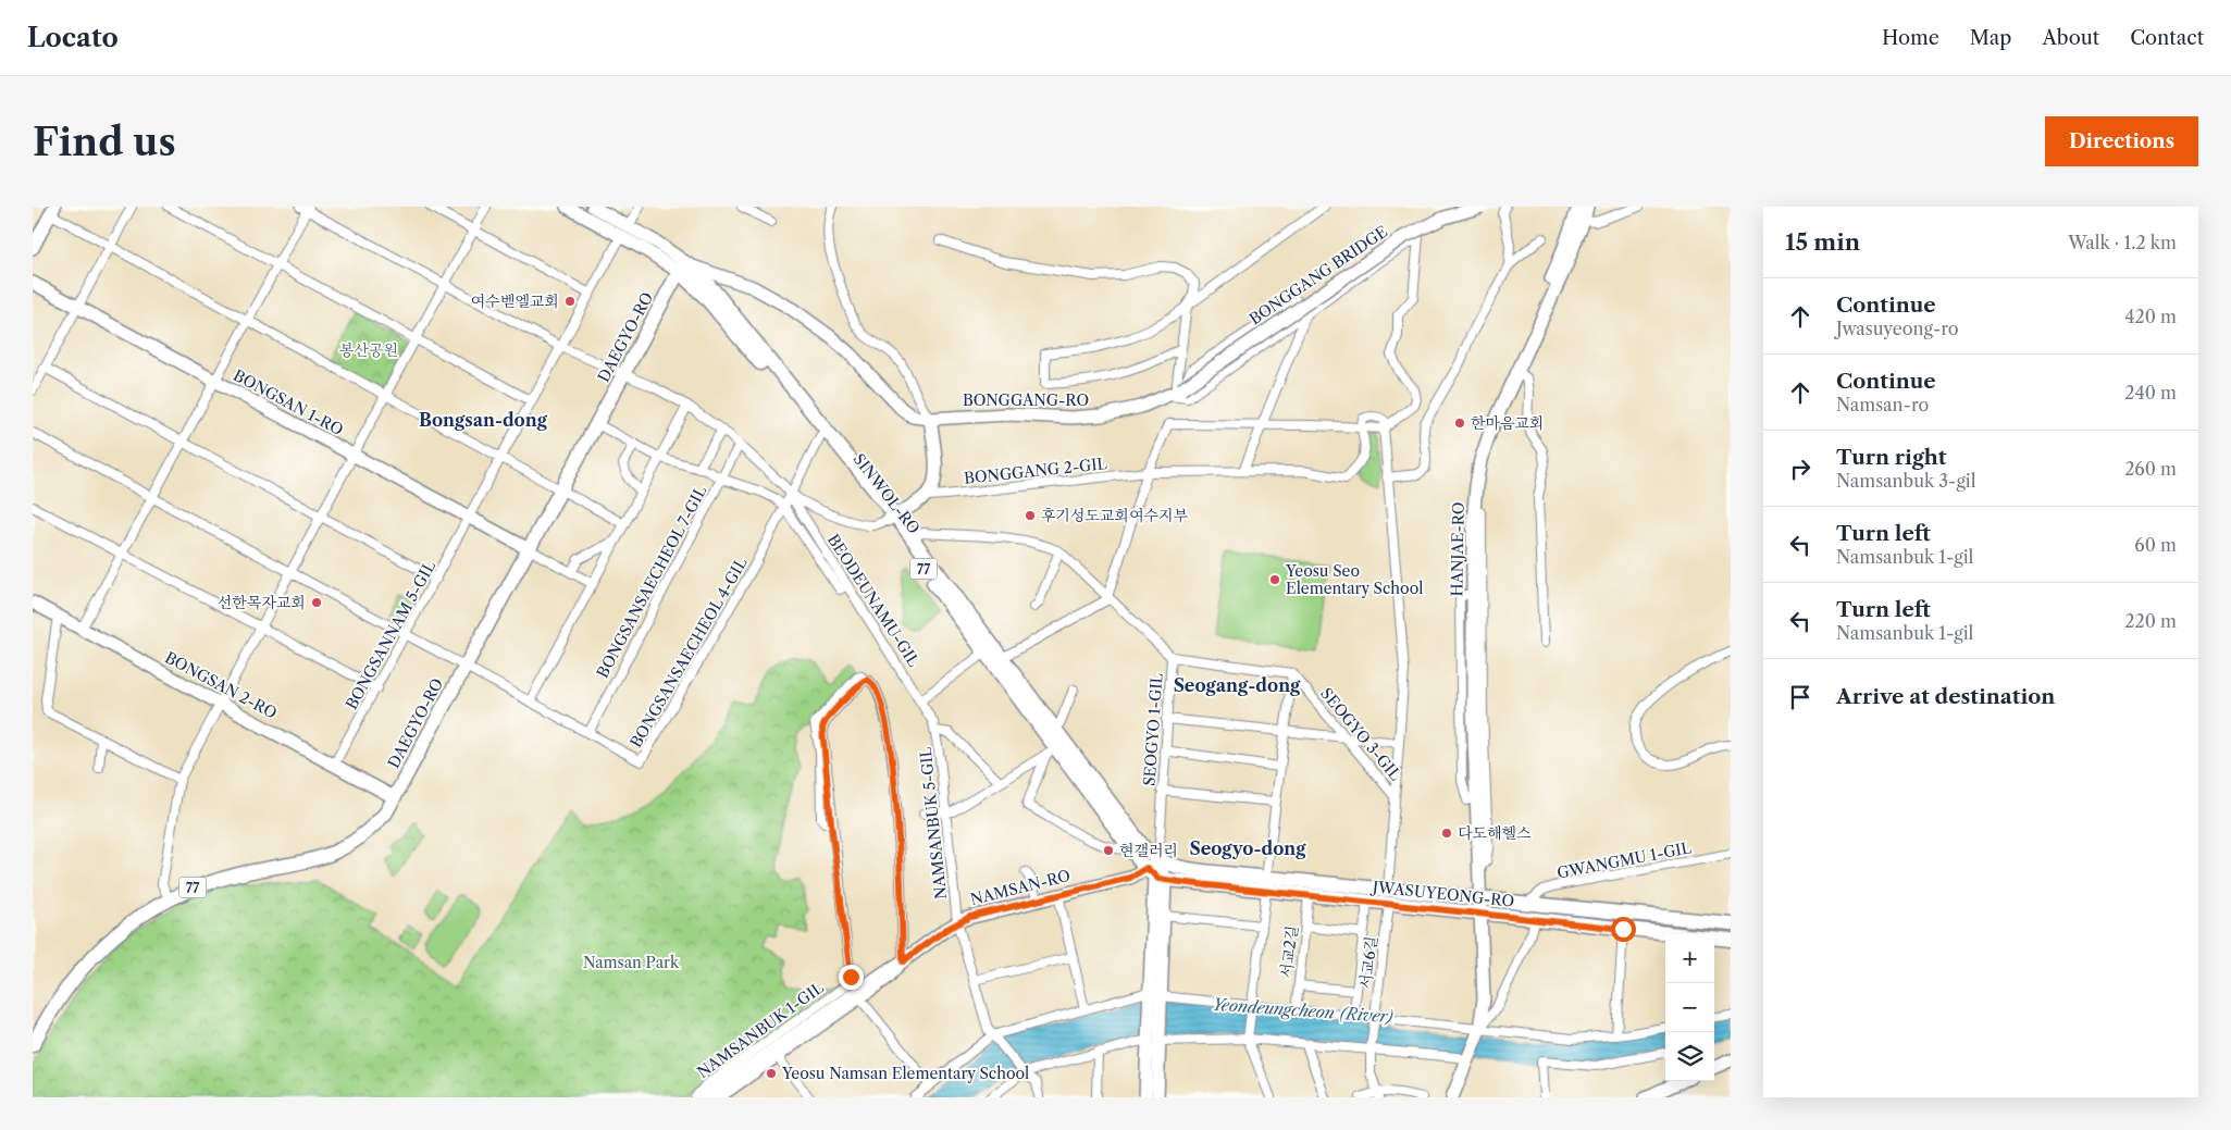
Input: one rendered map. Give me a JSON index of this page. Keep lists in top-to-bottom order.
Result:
{
  "streets": {
    "main road": [
      "DAEGYO-RO",
      "SINWOL-RO",
      "77",
      "JWASUYEONG-RO"
    ],
    "street": [
      "BONGGANG BRIDGE",
      "BONGGANG-RO",
      "BONGSAN 1-RO",
      "BONGGANG 2-GIL",
      "HANJAE-RO",
      "BONGSANSAECHEOL 7-GIL",
      "BEODEUNAMU-GIL",
      "BONGSANNAM 5-GIL",
      "BONGSANSAECHEOL 4-GIL",
      "BONGSAN 2-RO",
      "SEOGYO 1-GIL",
      "SEOGYO 3-GIL",
      "NAMSANBUK 5-GIL",
      "GWANGMU 1-GIL",
      "NAMSAN-RO",
      "서교2길",
      "서교6길",
      "NAMSANBUK 1-GIL"
    ]
  },
  "crossings": [
    ["BONGGANG BRIDGE", "BONGGANG-RO"],
    ["DAEGYO-RO", "BONGGANG-RO"],
    ["DAEGYO-RO", "BONGSAN 1-RO"],
    ["DAEGYO-RO", "SINWOL-RO"],
    ["DAEGYO-RO", "BONGSANSAECHEOL 4-GIL"],
    ["DAEGYO-RO", "BONGSAN 2-RO"],
    ["BONGGANG-RO", "SINWOL-RO"],
    ["BONGSAN 1-RO", "BONGSANNAM 5-GIL"],
    ["SINWOL-RO", "BONGSANNAM 5-GIL"],
    ["SINWOL-RO", "BONGSANSAECHEOL 4-GIL"],
    ["SINWOL-RO", "SEOGYO 1-GIL"],
    ["SINWOL-RO", "NAMSAN-RO"],
    ["SINWOL-RO", "JWASUYEONG-RO"],
    ["HANJAE-RO", "JWASUYEONG-RO"],
    ["BONGSANSAECHEOL 7-GIL", "BONGSANSAECHEOL 4-GIL"],
    ["BEODEUNAMU-GIL", "BONGSANSAECHEOL 4-GIL"],
    ["BEODEUNAMU-GIL", "NAMSANBUK 5-GIL"],
    ["BONGSANNAM 5-GIL", "BONGSANSAECHEOL 4-GIL"],
    ["BONGSANNAM 5-GIL", "BONGSAN 2-RO"],
    ["SEOGYO 1-GIL", "SEOGYO 3-GIL"],
    ["SEOGYO 1-GIL", "JWASUYEONG-RO"],
    ["NAMSANBUK 5-GIL", "NAMSAN-RO"],
    ["GWANGMU 1-GIL", "JWASUYEONG-RO"],
    ["NAMSAN-RO", "JWASUYEONG-RO"],
    ["NAMSAN-RO", "NAMSANBUK 1-GIL"],
    ["JWASUYEONG-RO", "서교2길"],
    ["JWASUYEONG-RO", "서교6길"]
  ],
  "districts": ["Bongsan-dong", "Seogang-dong", "Seogyo-dong"],
  "water": ["Yeondeungcheon (River)"],
  "parks": ["봉산공원", "Namsan Park"],
  "places": [
    "여수벧엘교회",
    "한마음교회",
    "후기성도교회여수지부",
    "Yeosu Seo Elementary School",
    "선한목자교회",
    "다도해헬스",
    "현갤러리",
    "Yeosu Namsan Elementary School"
  ],
  "page": {
    "header": "Locato",
    "nav": [
      "Home",
      "Map",
      "About",
      "Contact"
    ],
    "buttons": "Directions",
    "title": "Find us",
    "heading": ["15 min", "Walk · 1.2 km"],
    "list": [
      ["Continue", "Jwasuyeong-ro", "420 m"],
      ["Continue", "Namsan-ro", "240 m"],
      ["Turn right", "Namsanbuk 3-gil", "260 m"],
      ["Turn left", "Namsanbuk 1-gil", "60 m"],
      ["Turn left", "Namsanbuk 1-gil", "220 m"],
      "Arrive at destination"
    ],
    "map_buttons": ["+", "−"]
  }
}
